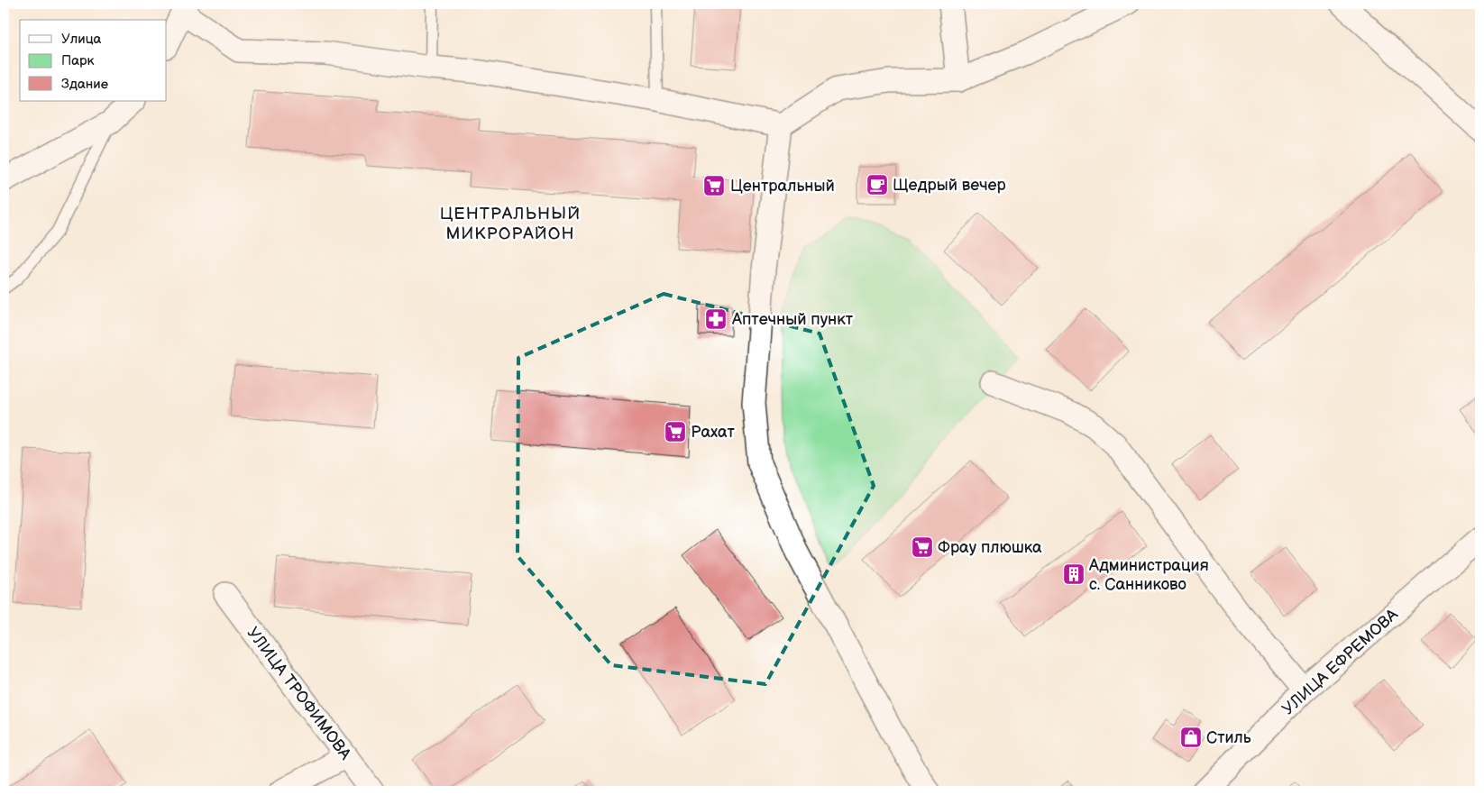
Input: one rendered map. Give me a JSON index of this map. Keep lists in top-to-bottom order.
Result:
{
  "streets": {
    "street": ["УЛИЦА ЕФРЕМОВА", "УЛИЦА ТРОФИМОВА"]
  },
  "districts": ["ЦЕНТРАЛЬНЫЙ МИКРОРАЙОН"],
  "places": {
    "cafe": ["Щедрый вечер"],
    "supermarket": ["Центральный", "Рахат", "Фрау плюшка"],
    "pharmacy": ["Аптечный пункт"],
    "building": ["Администрация с. Санниково"],
    "shop": ["Стиль"]
  },
  "legend": ["Улица", "Парк", "Здание"]
}
